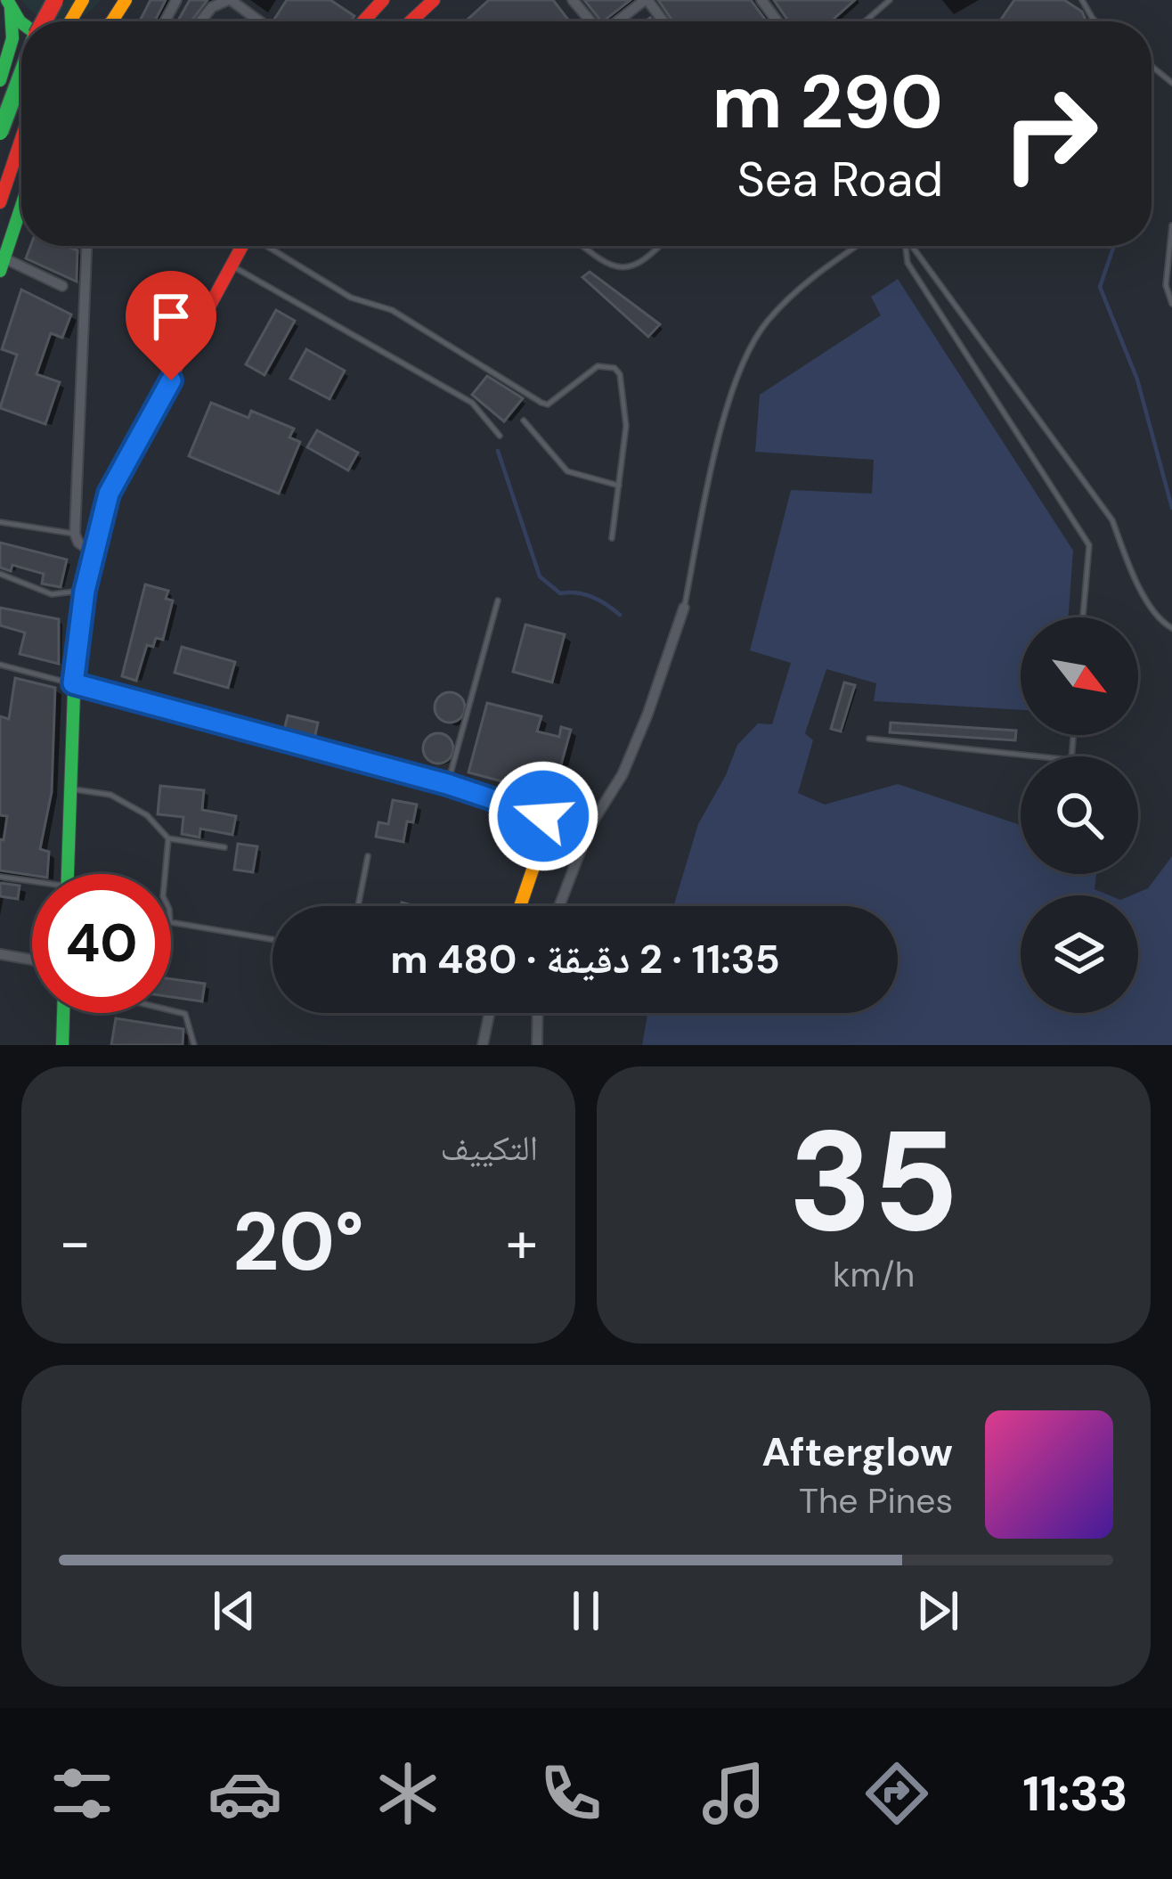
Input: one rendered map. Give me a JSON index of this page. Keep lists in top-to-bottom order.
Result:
{
  "north": "bottom right",
  "page": {
    "turn": ["290 m", "Sea Road"],
    "limit": "40",
    "trip": "11:35 · 2 دقيقة · 480 m",
    "tile": [
      ["35", "km/h"],
      "التكييف"
    ],
    "heat": ["−", "20°", "+"],
    "song": ["Afterglow", "The Pines"],
    "tabs": "11:33"
  }
}
